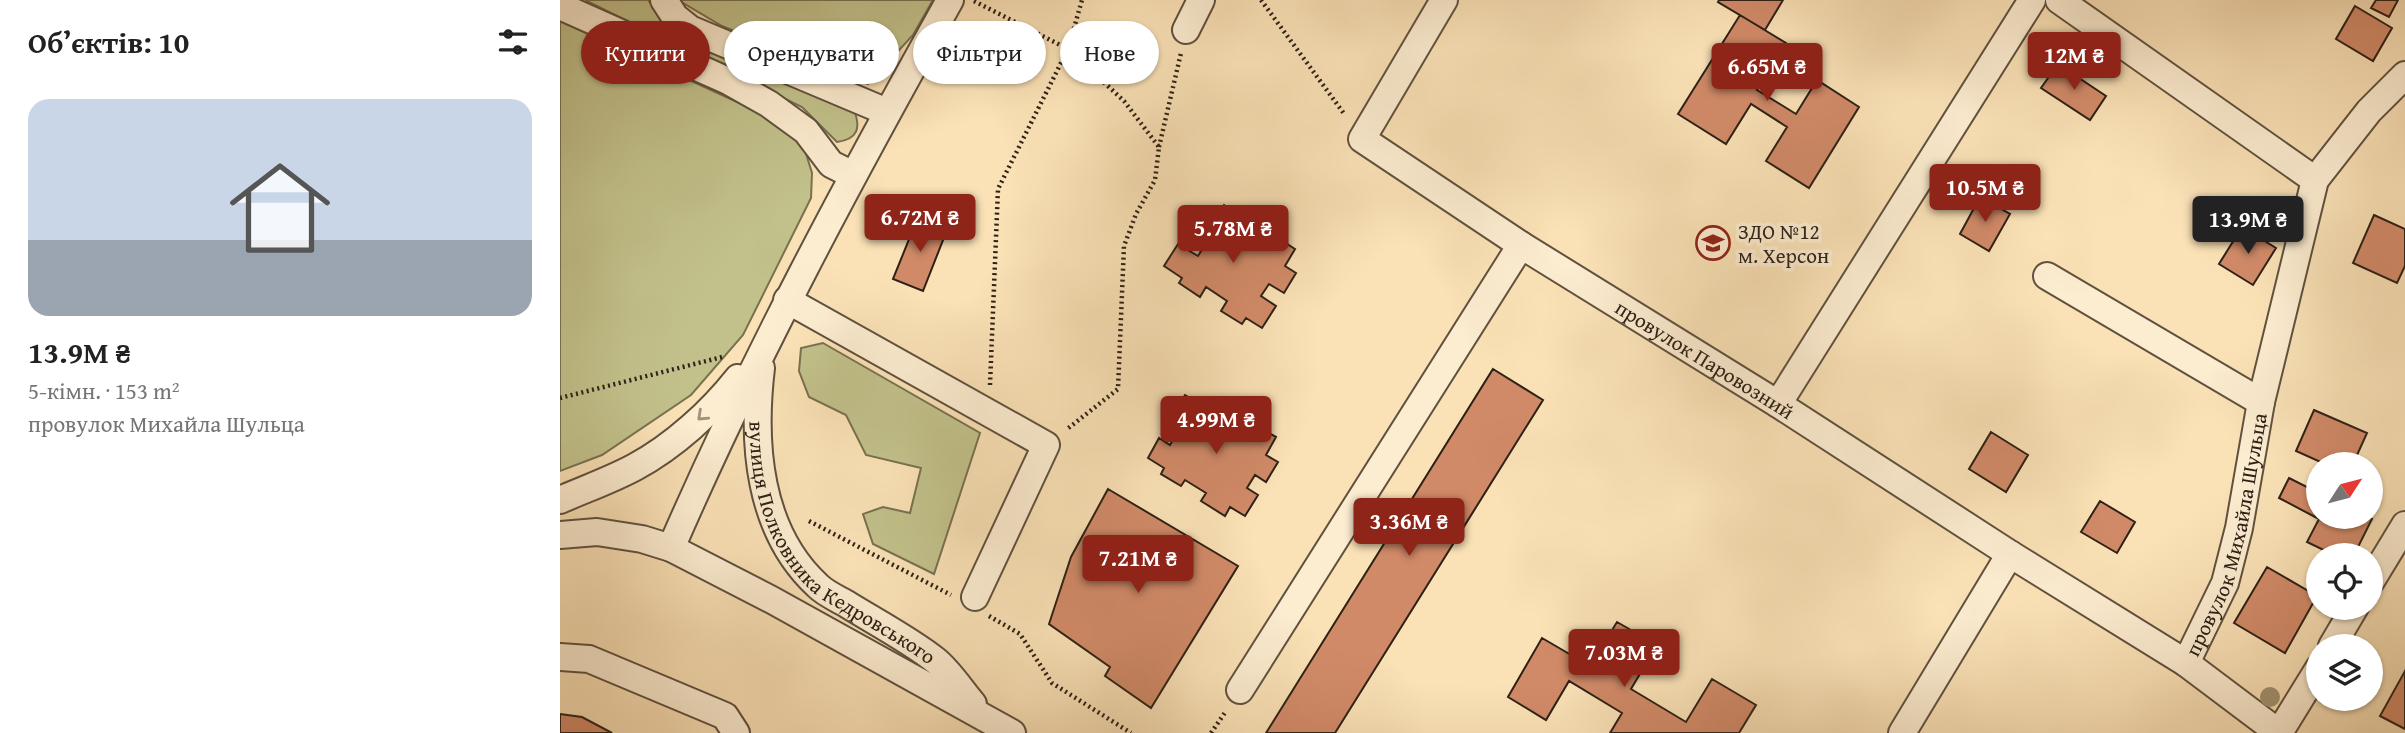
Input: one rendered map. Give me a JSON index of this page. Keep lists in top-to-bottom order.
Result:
{
  "streets": {
    "street": ["провулок Паровозний", "провулок Михайла Шульца", "вулиця Полковника Кедровського"]
  },
  "crossings": [
    ["провулок Паровозний", "провулок Михайла Шульца"]
  ],
  "places": {
    "school or university": ["ЗДО №12 м. Херсон"]
  },
  "north": "top right",
  "page": {
    "heading": "Об’єктів: 10",
    "chip": [
      "Купити",
      "Орендувати",
      "Фільтри",
      "Нове"
    ],
    "price": [
      "12M ₴",
      "6.65M ₴",
      "10.5M ₴",
      "6.72M ₴",
      "13.9M ₴",
      "5.78M ₴",
      "4.99M ₴",
      "3.36M ₴",
      "7.21M ₴",
      "7.03M ₴"
    ],
    "list": [
      {
        "name": "13.9M ₴",
        "note": "5-кімн. · 153 m² · провулок Михайла Шульца"
      }
    ]
  }
}
